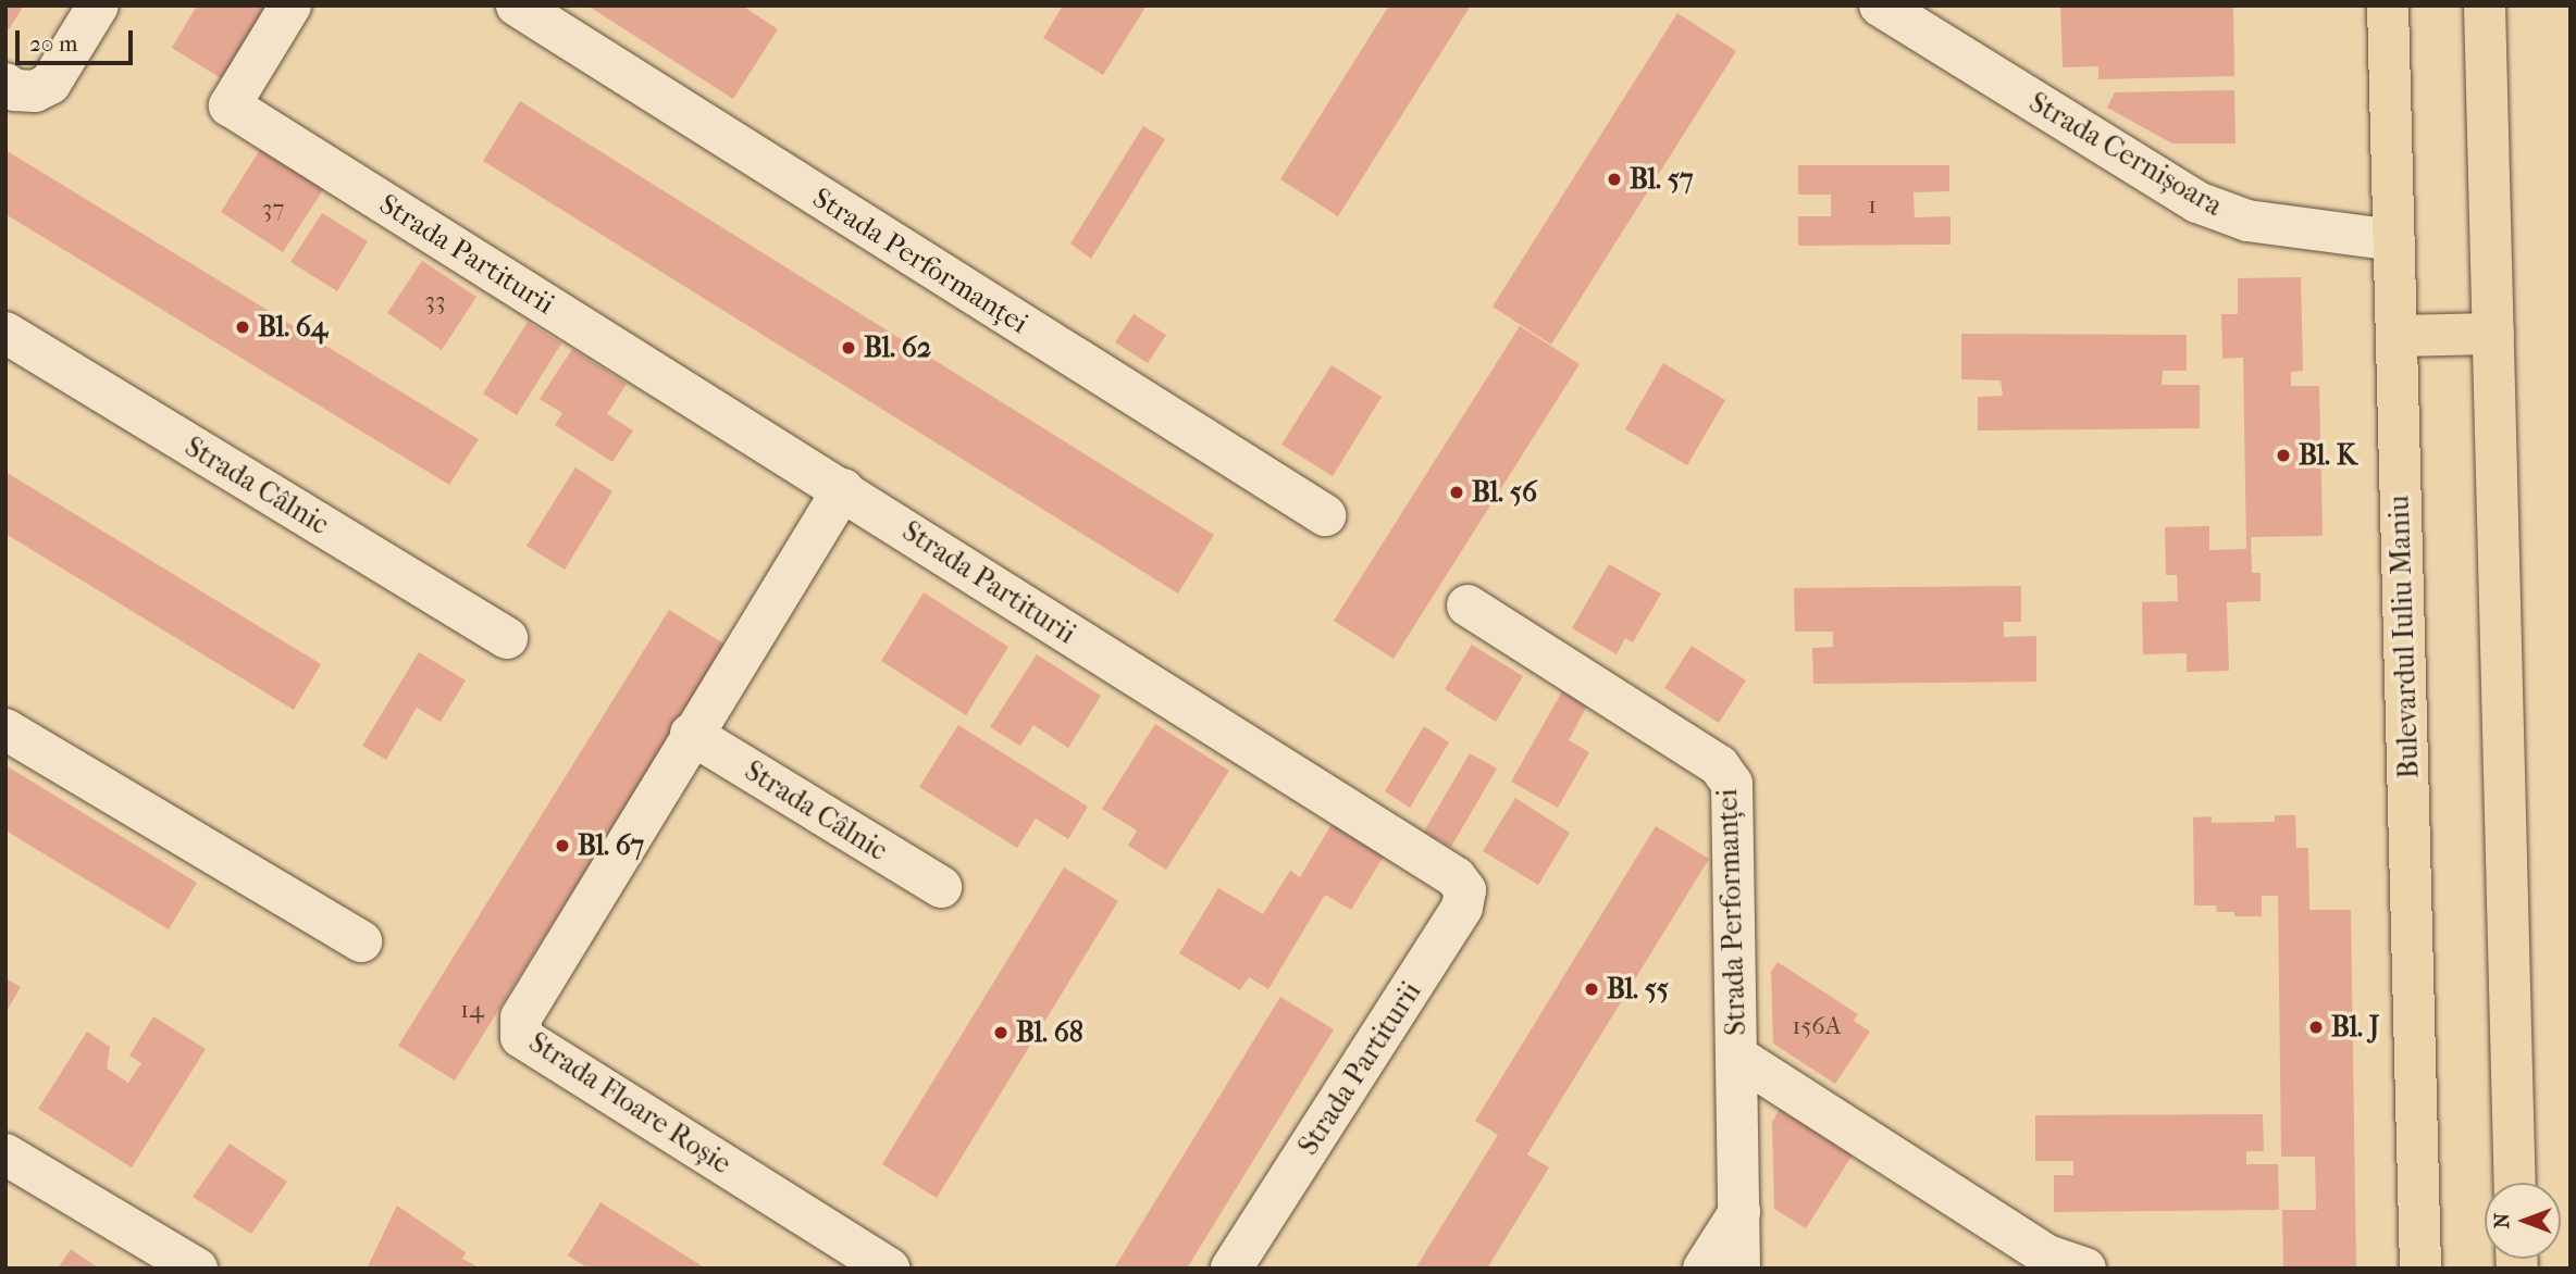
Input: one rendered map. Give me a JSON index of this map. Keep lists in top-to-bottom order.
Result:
{
  "streets": {
    "main road": ["Bulevardul Iuliu Maniu"],
    "street": [
      "Strada Cernișoara",
      "Strada Partiturii",
      "Strada Performanței",
      "Strada Câlnic",
      "Strada Floare Roșie"
    ]
  },
  "crossings": [
    ["Strada Cernișoara", "Bulevardul Iuliu Maniu"],
    ["Strada Partiturii", "Strada Floare Roșie"],
    ["Strada Câlnic", "Strada Floare Roșie"]
  ],
  "places": [
    "Bl. 57",
    "Bl. 64",
    "Bl. 62",
    "Bl. K",
    "Bl. 56",
    "Bl. 67",
    "Bl. 55",
    "Bl. J",
    "Bl. 68"
  ],
  "house_numbers": [
    "1",
    "37",
    "33",
    "14",
    "156A"
  ],
  "scale_bar": "20 m",
  "north": "left"
}
